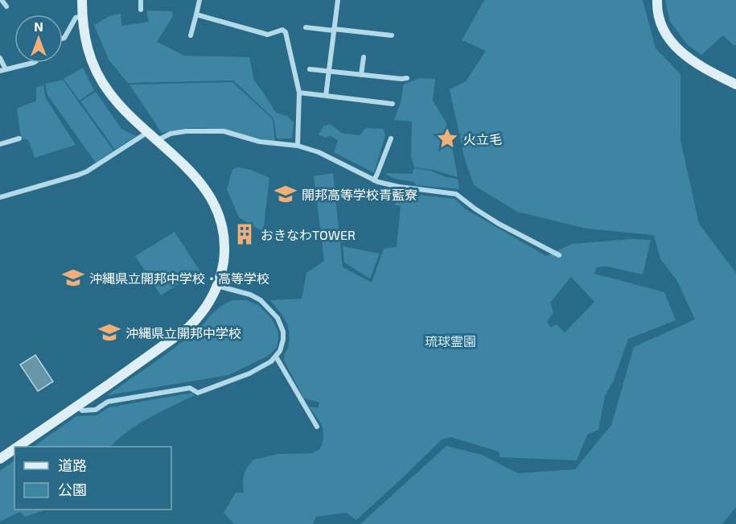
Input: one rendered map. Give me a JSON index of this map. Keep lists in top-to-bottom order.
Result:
{
  "parks": ["琉球霊園"],
  "places": {
    "place": ["火立毛"],
    "school or university": ["開邦高等学校青藍寮", "沖縄県立開邦中学校・高等学校", "沖縄県立開邦中学校"],
    "building": ["おきなわTOWER"]
  },
  "legend": ["道路", "公園"],
  "north": "top"
}
